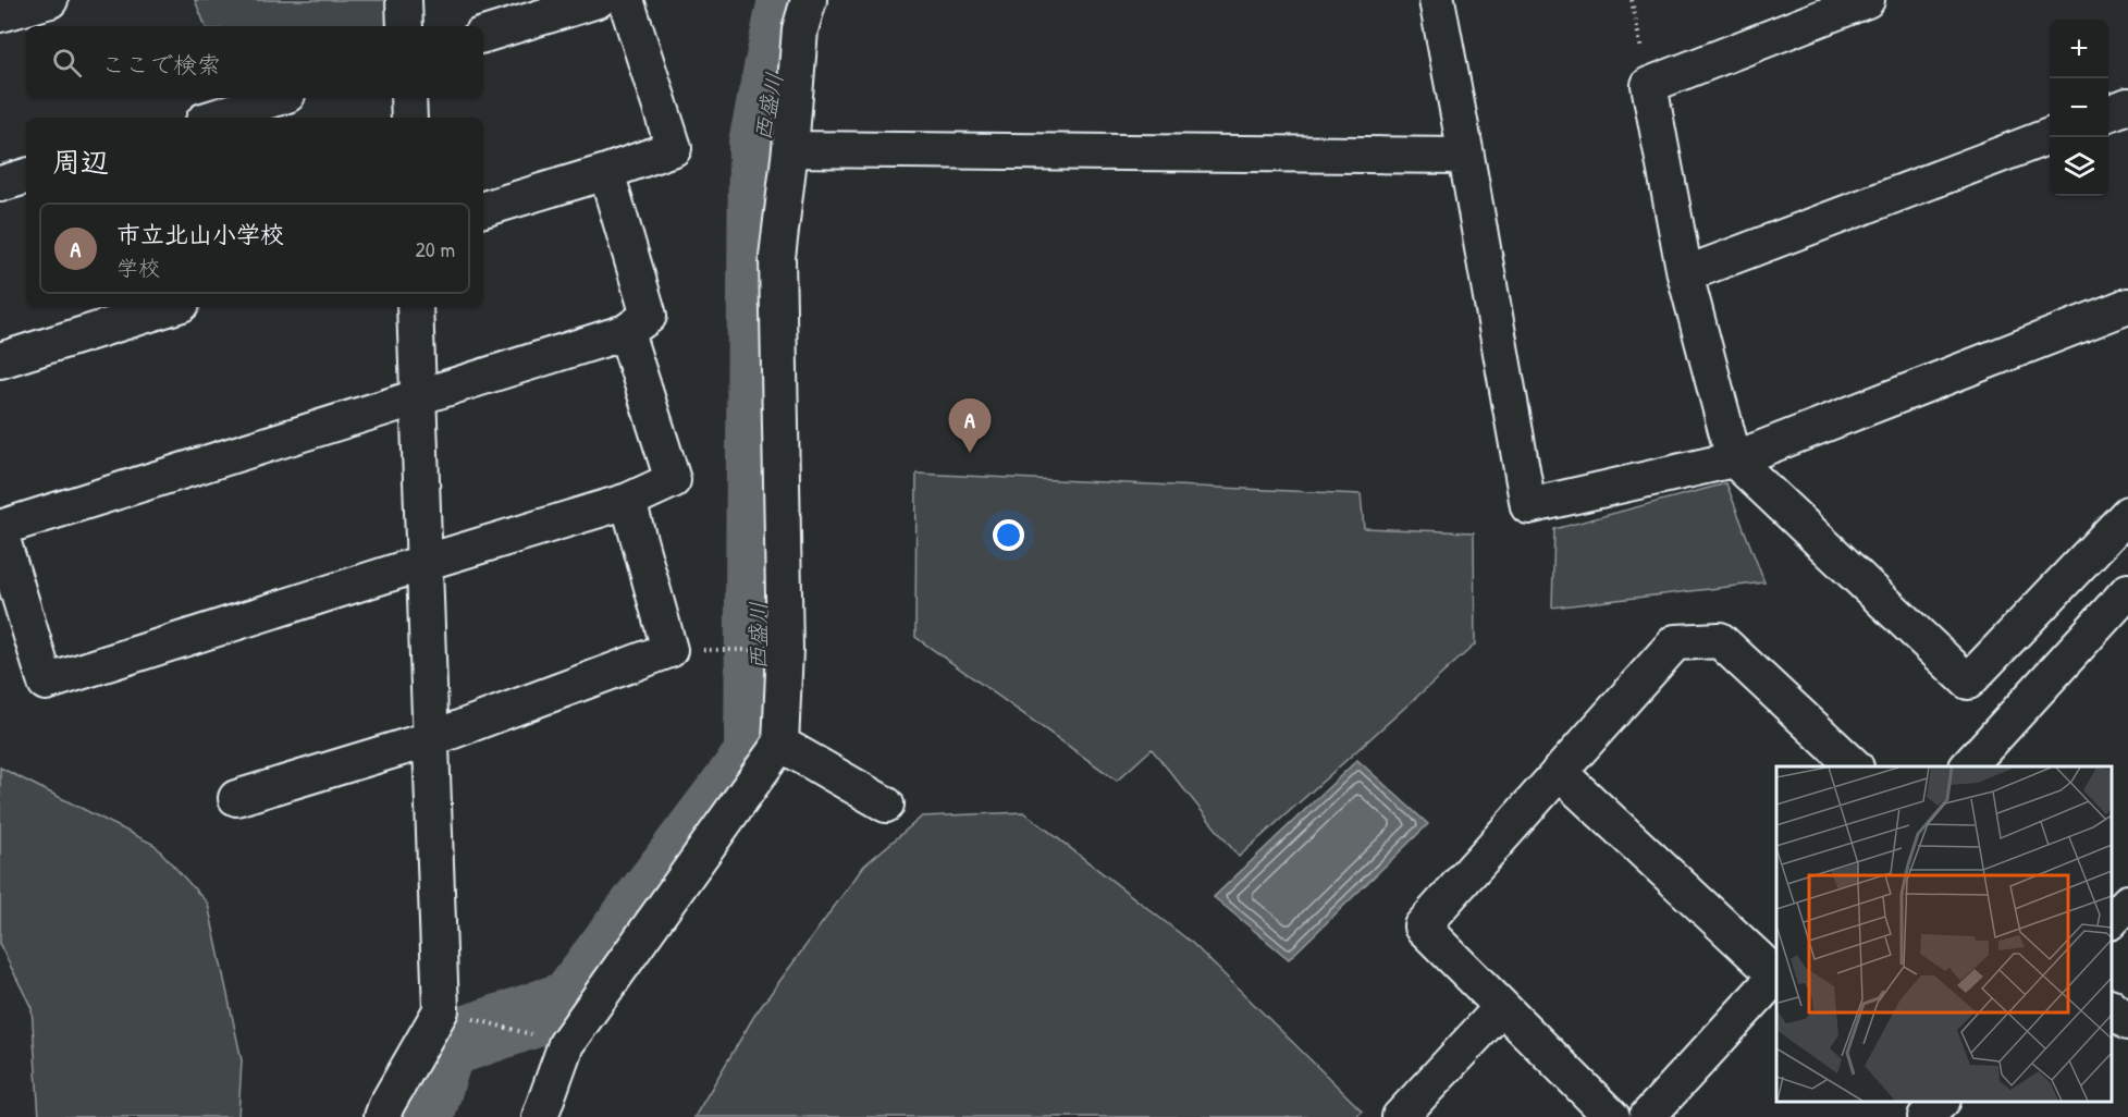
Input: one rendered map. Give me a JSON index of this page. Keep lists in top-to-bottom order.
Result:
{
  "water": ["西盛川"],
  "page": {
    "map_buttons": ["+", "−"],
    "search": "ここで検索",
    "heading": "周辺",
    "list": [
      {
        "mark": "A",
        "name": "市立北山小学校",
        "note": "学校",
        "value": "20 m"
      }
    ],
    "pins": "A"
  }
}
